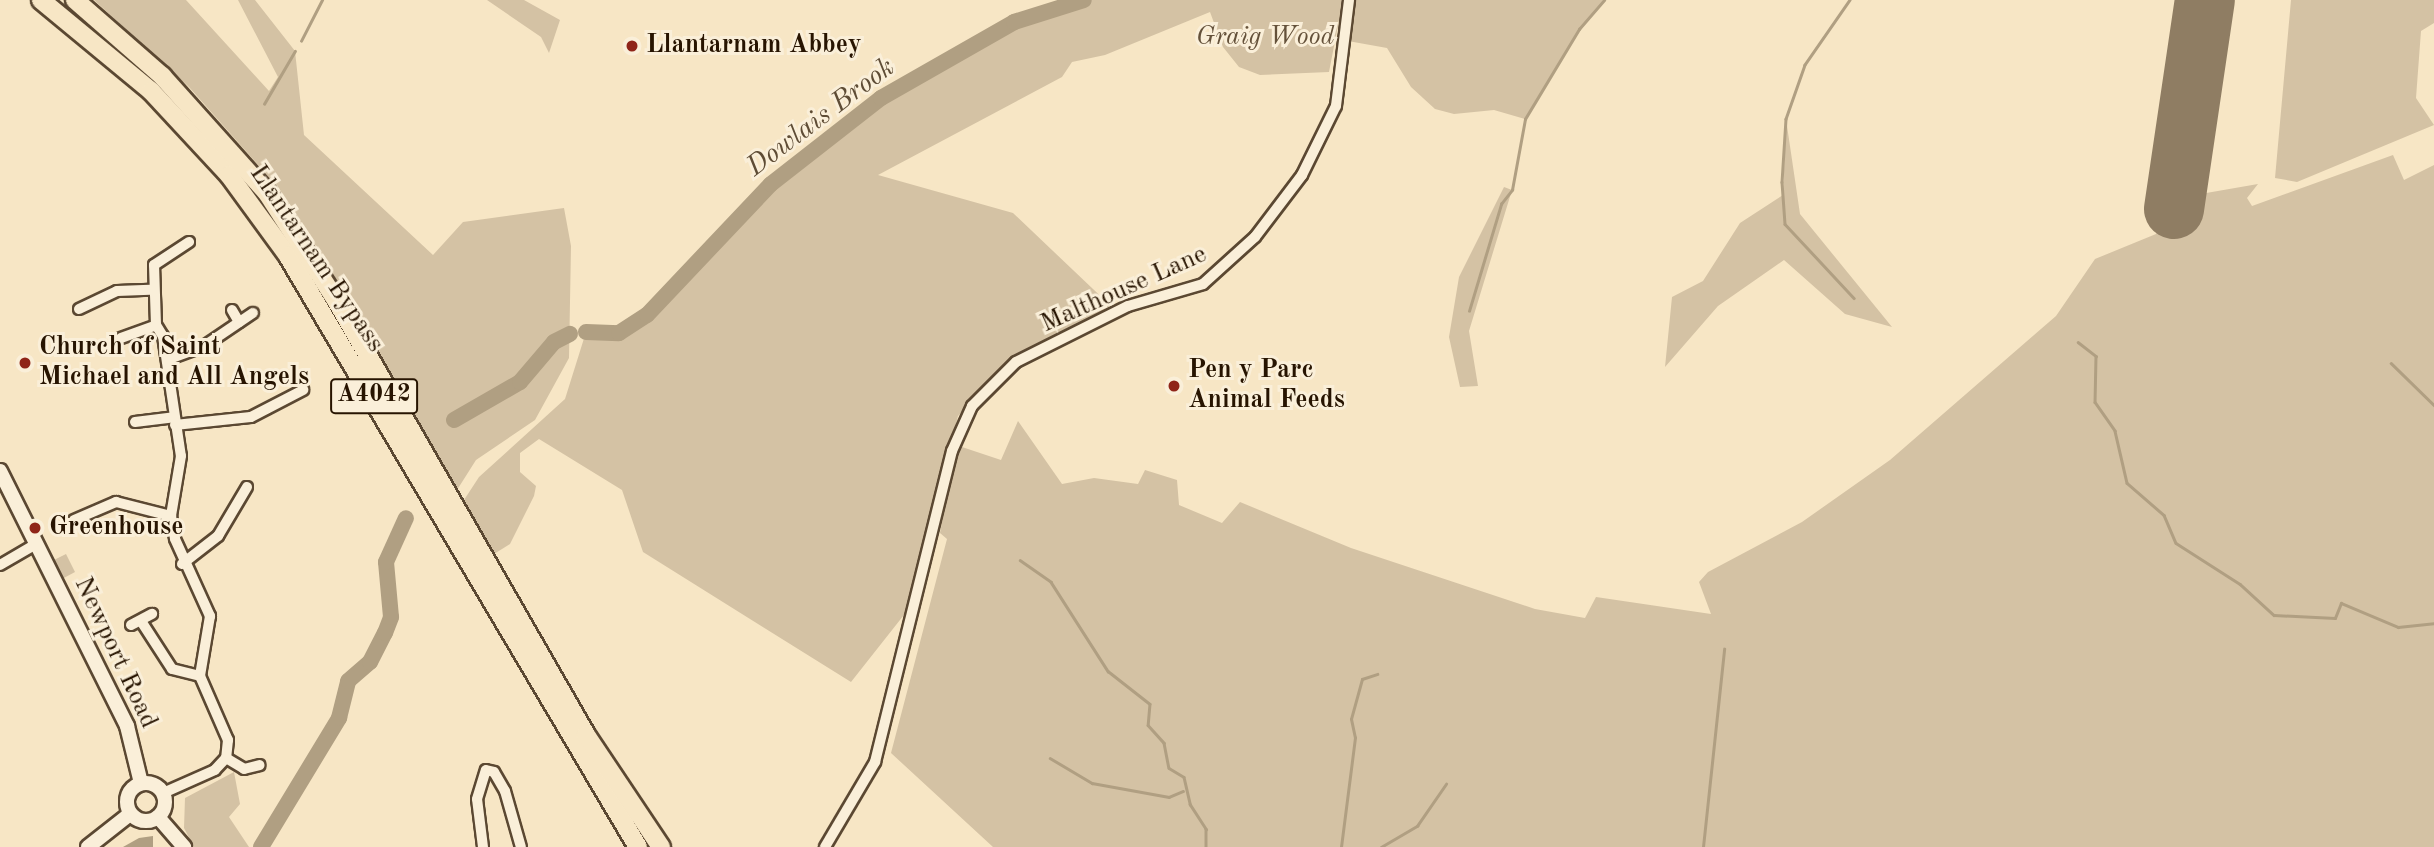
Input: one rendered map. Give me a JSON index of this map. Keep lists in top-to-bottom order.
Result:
{
  "streets": {
    "highway": ["Llantarnam Bypass", "A4042"],
    "street": ["Malthouse Lane", "Newport Road"]
  },
  "water": ["Dowlais Brook"],
  "parks": ["Graig Wood"],
  "places": [
    "Llantarnam Abbey",
    "Church of Saint Michael and All Angels",
    "Pen y Parc Animal Feeds",
    "Greenhouse"
  ]
}
